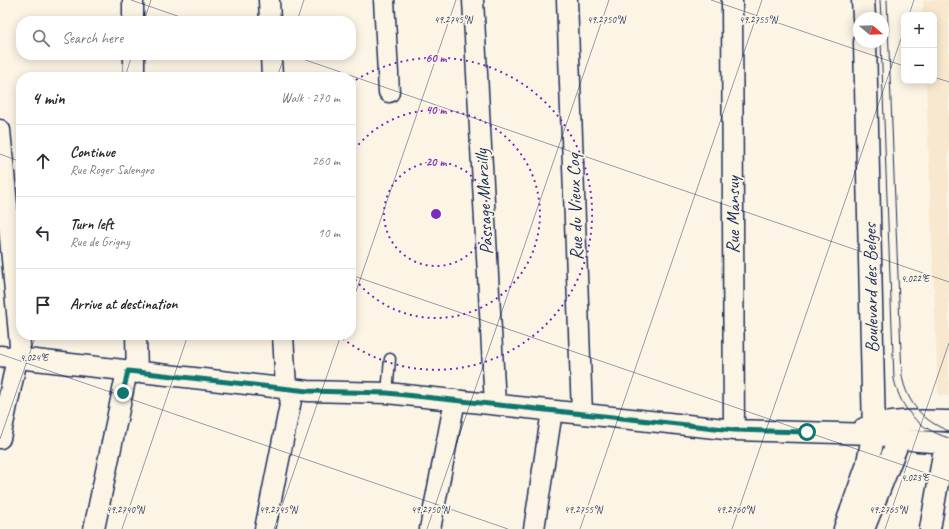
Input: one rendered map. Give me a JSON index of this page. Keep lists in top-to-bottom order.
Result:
{
  "streets": {
    "main road": ["Boulevard des Belges"],
    "street": ["Passage Marzilly", "Rue du Vieux Coq", "Rue Mansuy"]
  },
  "north": "right",
  "page": {
    "map_buttons": ["+", "−"],
    "search": "Search here",
    "heading": ["4 min", "Walk · 270 m"],
    "list": [
      ["Continue", "Rue Roger Salengro", "260 m"],
      ["Turn left", "Rue de Grigny", "10 m"],
      "Arrive at destination"
    ]
  },
  "coordinates": [
    "49.2750°N",
    "49.2745°N",
    "49.2755°N",
    "4.022°E",
    "4.024°E",
    "4.023°E",
    "49.2740°N",
    "49.2760°N",
    "49.2765°N"
  ],
  "rings": ["60 m", "40 m", "20 m"]
}
